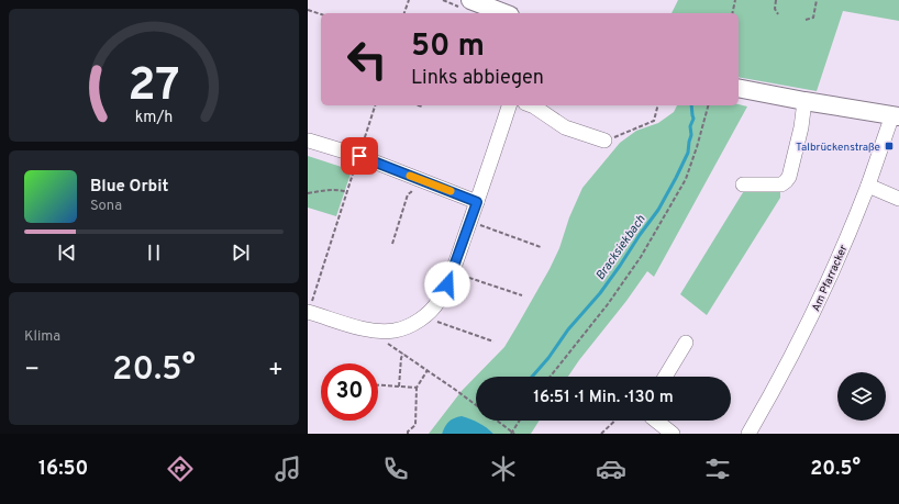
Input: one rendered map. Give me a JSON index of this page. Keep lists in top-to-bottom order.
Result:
{
  "streets": {
    "street": ["Am Pfarracker"]
  },
  "water": ["Bracksiekbach"],
  "places": {
    "transit": ["Talbrückenstraße"]
  },
  "page": {
    "turn": ["50 m", "Links abbiegen"],
    "song": ["Blue Orbit", "Sona"],
    "tile": "Klima",
    "heat": ["−", "20.5°", "+"],
    "limit": "30",
    "trip": "16:51 · 1 Min. · 130 m",
    "tabs": ["16:50", "20.5°"],
    "gauge": ["27", "km/h"]
  }
}
